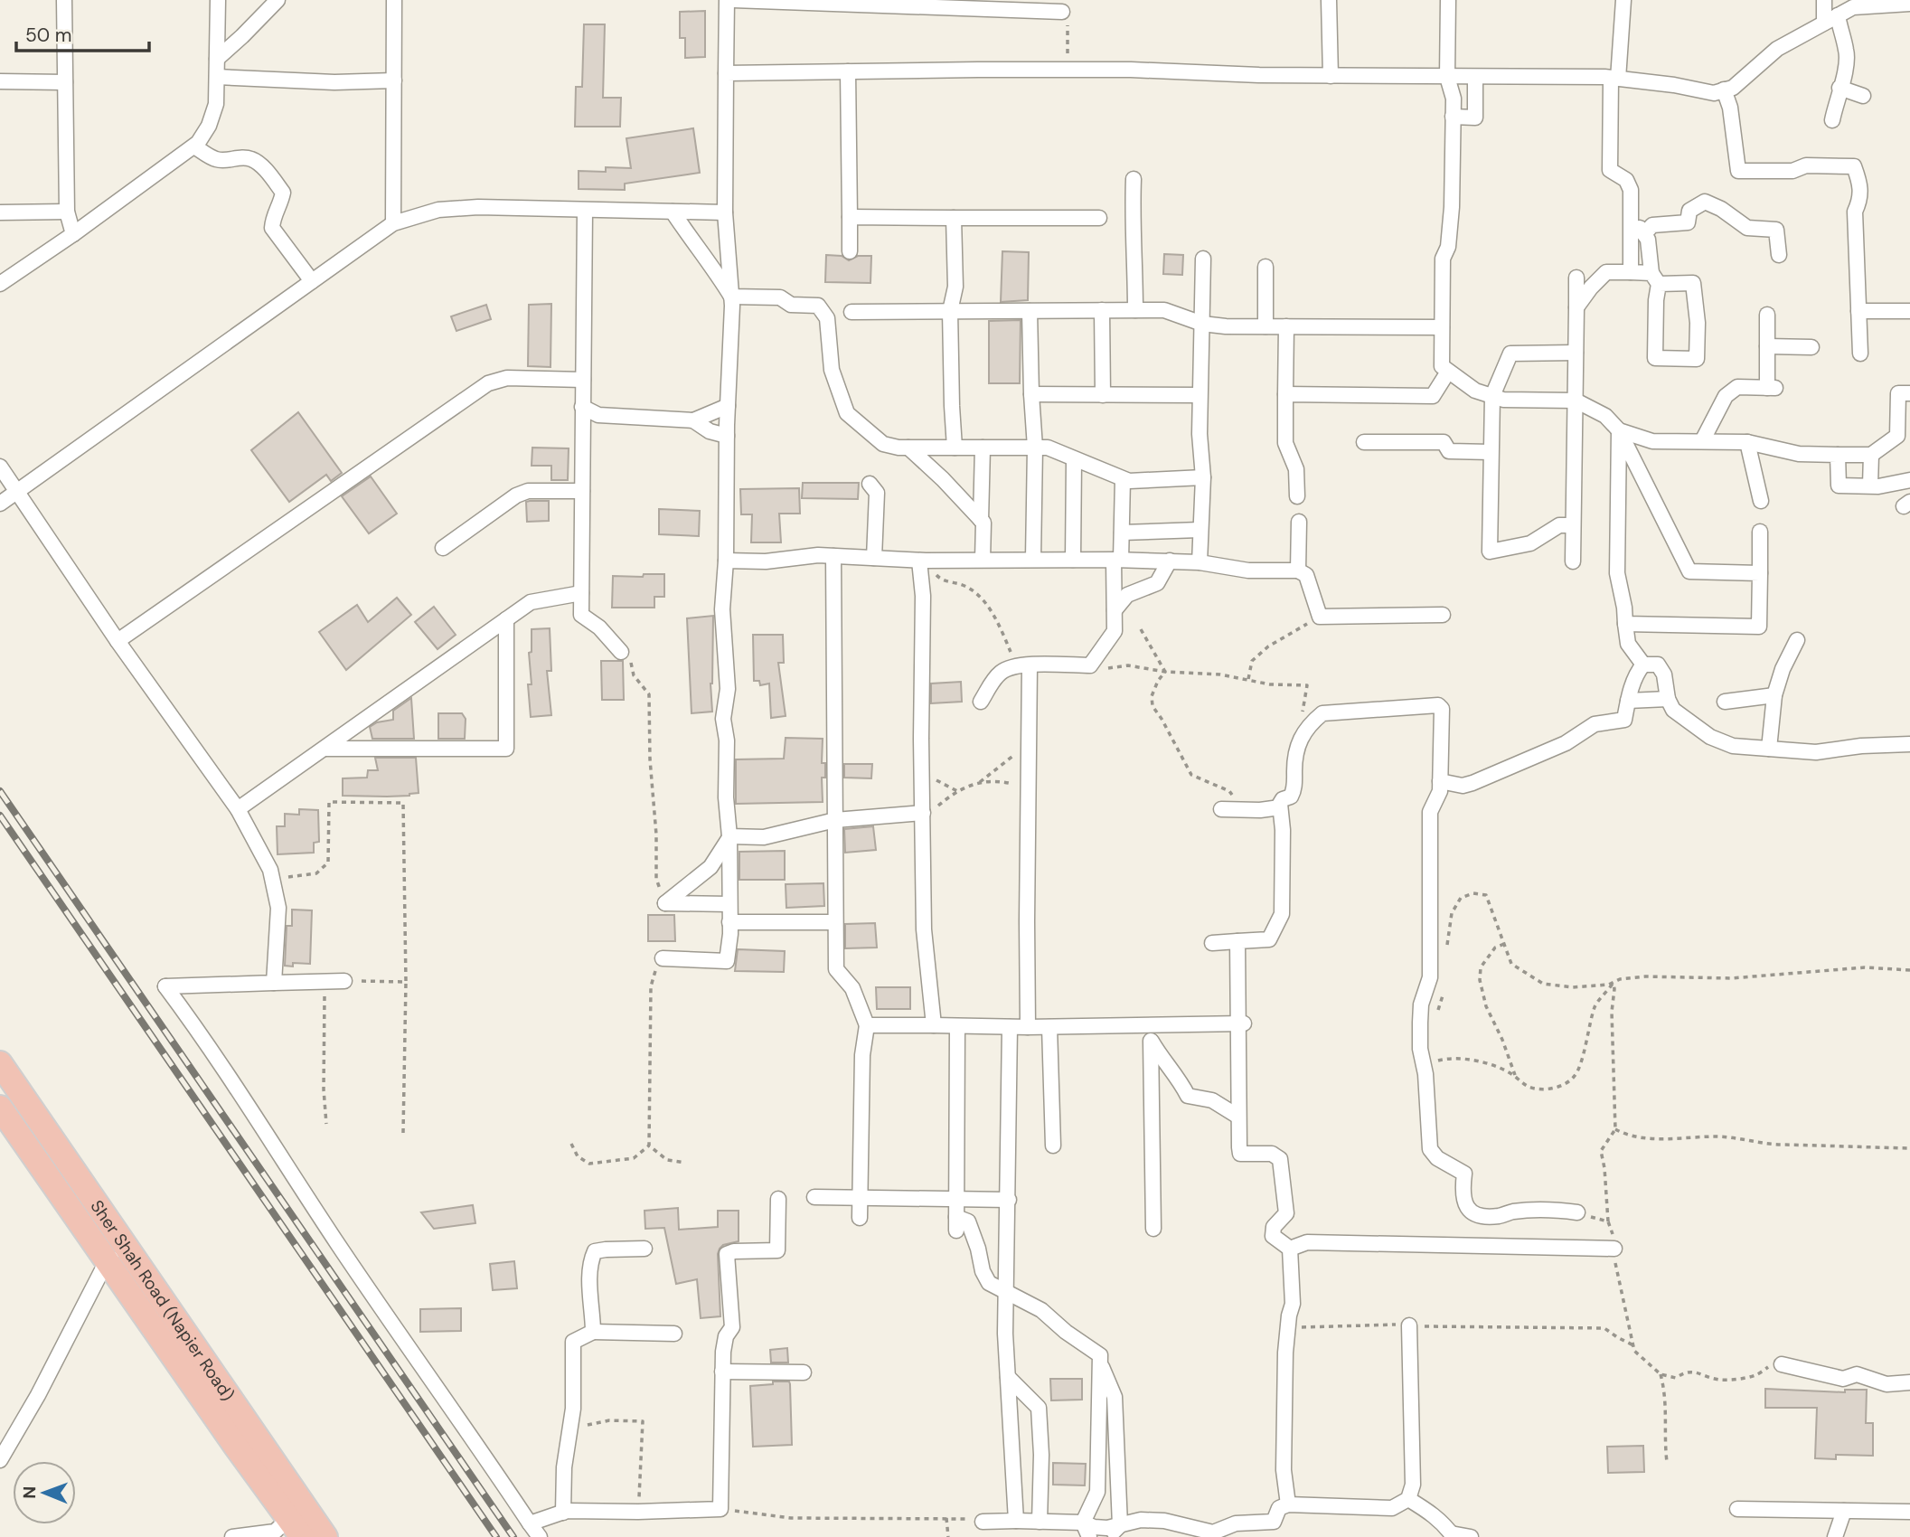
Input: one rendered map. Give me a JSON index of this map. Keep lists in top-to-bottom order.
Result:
{
  "streets": {
    "main road": ["Sher Shah Road (Napier Road)"]
  },
  "scale_bar": "50 m",
  "north": "left"
}
